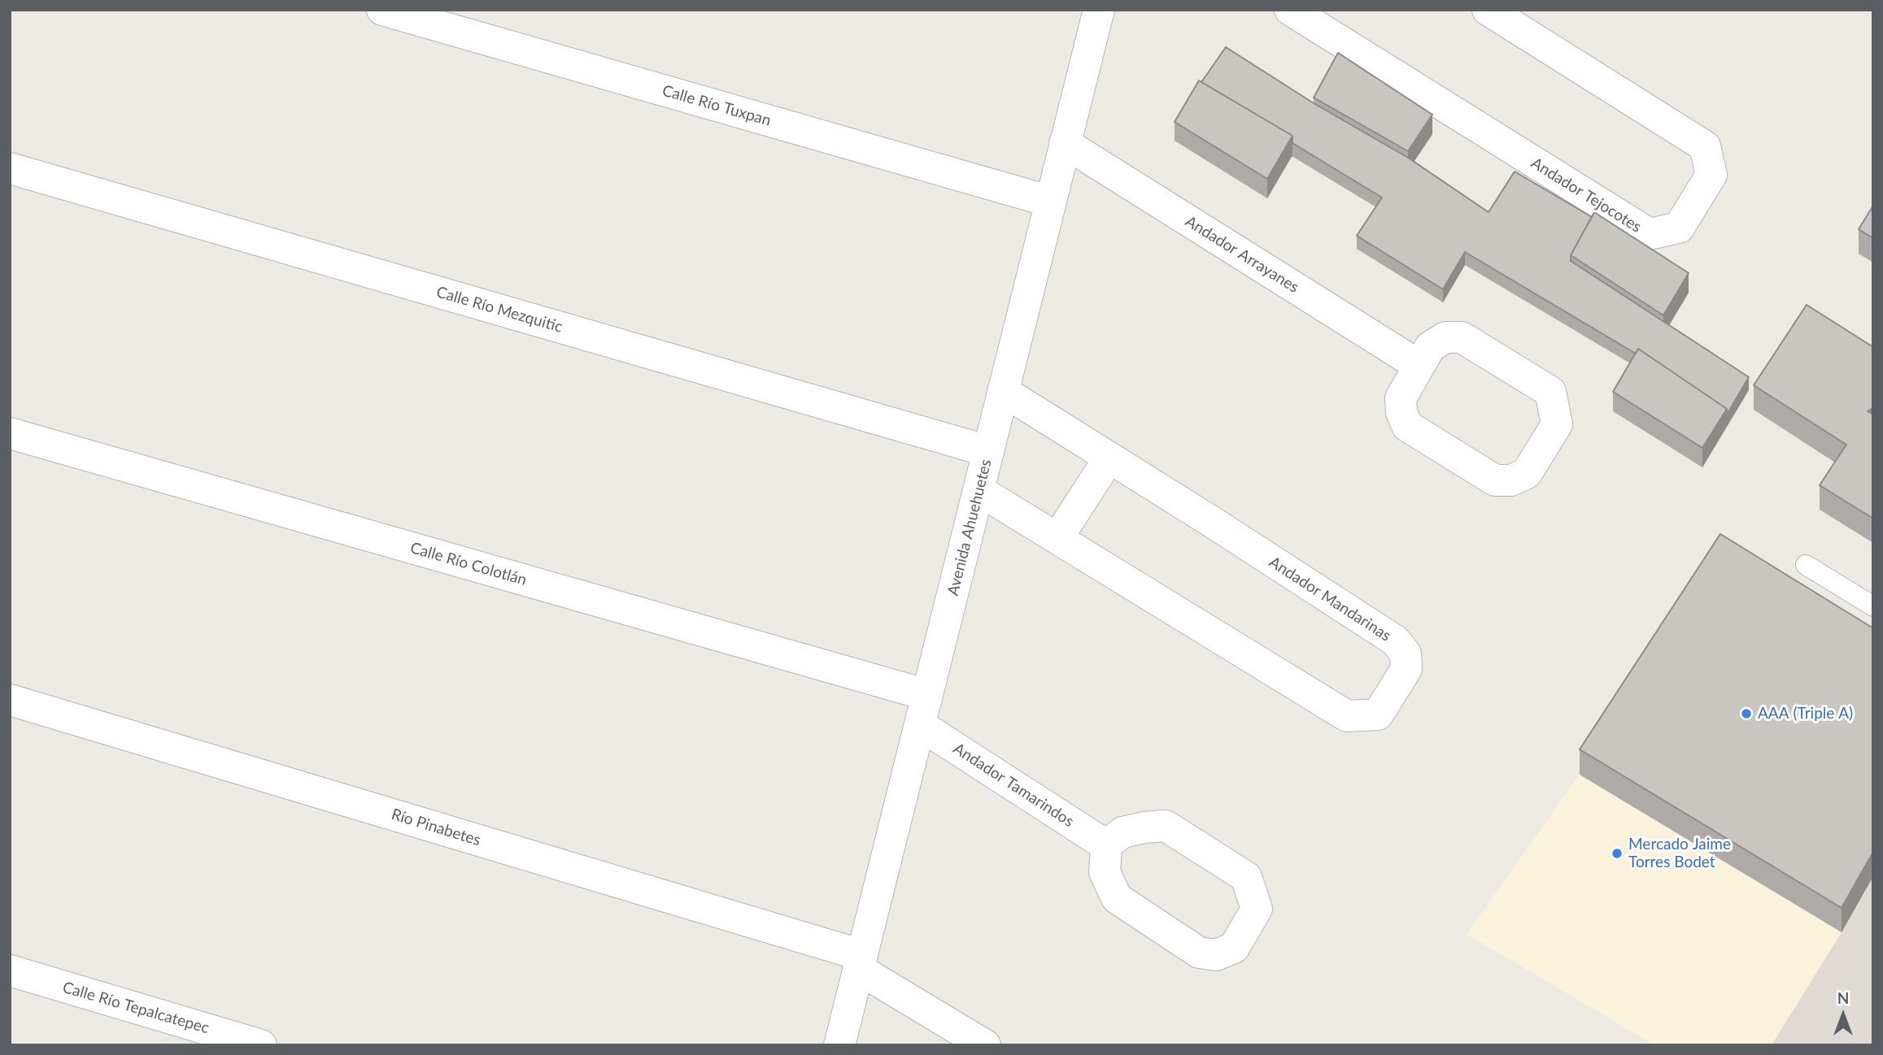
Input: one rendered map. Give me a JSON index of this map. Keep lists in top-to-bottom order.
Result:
{
  "streets": {
    "street": [
      "Calle Río Tuxpan",
      "Andador Tejocotes",
      "Andador Arrayanes",
      "Calle Río Mezquitic",
      "Avenida Ahuehuetes",
      "Calle Río Colotlán",
      "Andador Mandarinas",
      "Andador Tamarindos",
      "Río Pinabetes",
      "Calle Río Tepalcatepec"
    ]
  },
  "crossings": [
    ["Calle Río Tuxpan", "Avenida Ahuehuetes"],
    ["Andador Arrayanes", "Avenida Ahuehuetes"],
    ["Calle Río Mezquitic", "Avenida Ahuehuetes"],
    ["Avenida Ahuehuetes", "Calle Río Colotlán"],
    ["Avenida Ahuehuetes", "Andador Mandarinas"],
    ["Avenida Ahuehuetes", "Andador Tamarindos"],
    ["Avenida Ahuehuetes", "Río Pinabetes"]
  ],
  "places": ["AAA (Triple A)", "Mercado Jaime Torres Bodet"],
  "north": "top"
}
